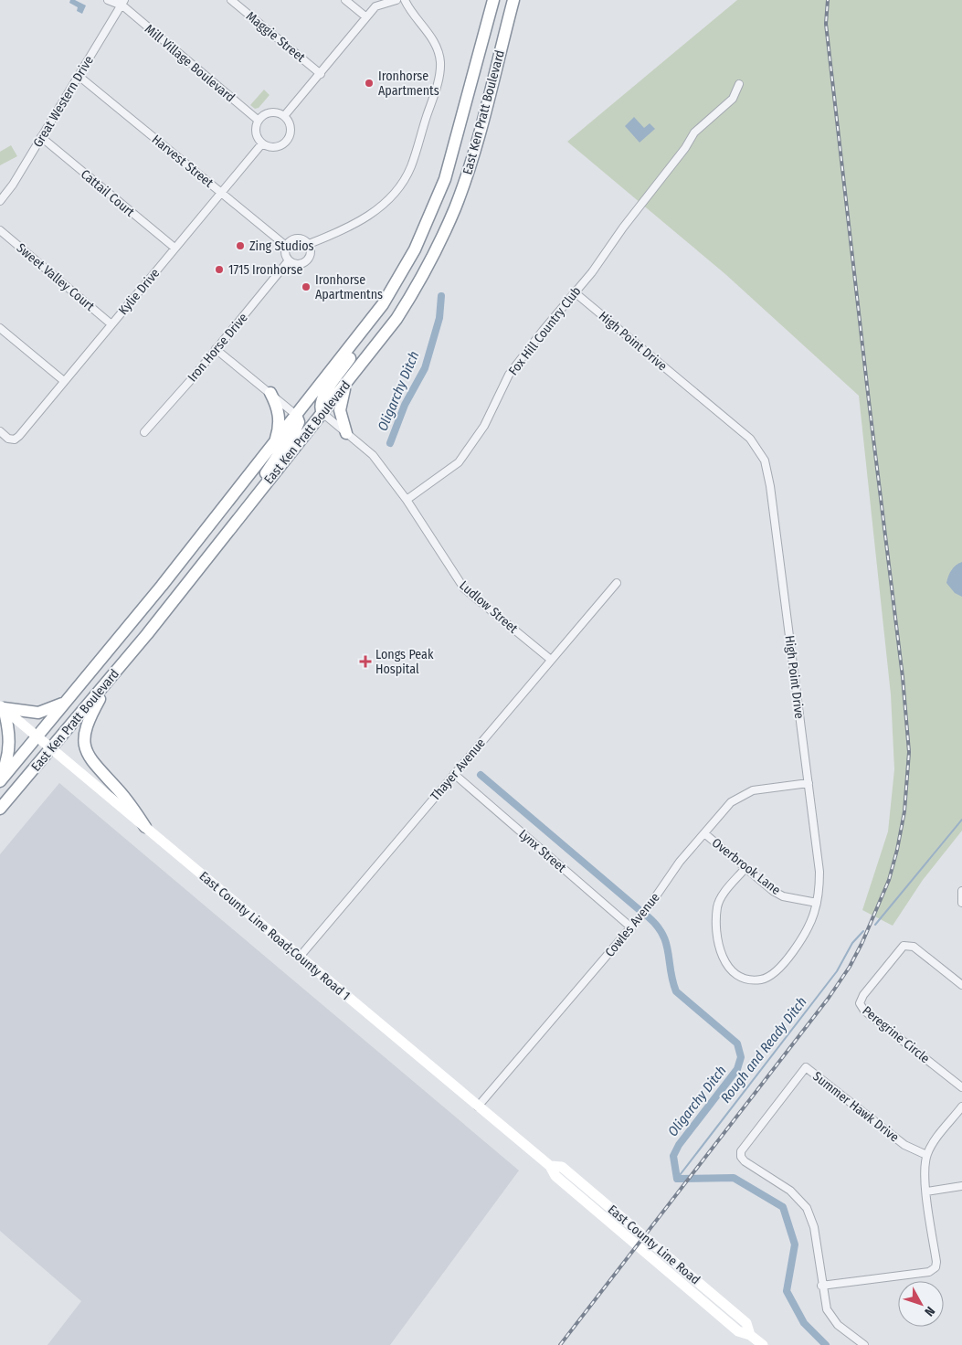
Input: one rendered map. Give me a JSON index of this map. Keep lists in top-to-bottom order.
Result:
{
  "streets": {
    "highway": ["East Ken Pratt Boulevard"],
    "main road": ["East County Line Road;County Road 1"],
    "street": [
      "Maggie Street",
      "Mill Village Boulevard",
      "Great Western Drive",
      "Harvest Street",
      "Cattail Court",
      "Sweet Valley Court",
      "Kylie Drive",
      "Fox Hill Country Club",
      "High Point Drive",
      "Iron Horse Drive",
      "Ludlow Street",
      "Thayer Avenue",
      "Lynx Street",
      "Overbrook Lane",
      "Cowles Avenue",
      "Peregrine Circle",
      "Summer Hawk Drive"
    ]
  },
  "crossings": [
    ["Mill Village Boulevard", "Great Western Drive"],
    ["Mill Village Boulevard", "Kylie Drive"],
    ["Great Western Drive", "Harvest Street"],
    ["Great Western Drive", "Cattail Court"],
    ["East Ken Pratt Boulevard", "East County Line Road;County Road 1"],
    ["Harvest Street", "Kylie Drive"],
    ["Harvest Street", "Iron Horse Drive"],
    ["Cattail Court", "Kylie Drive"],
    ["Sweet Valley Court", "Kylie Drive"],
    ["Fox Hill Country Club", "High Point Drive"],
    ["Fox Hill Country Club", "Ludlow Street"],
    ["High Point Drive", "Overbrook Lane"],
    ["High Point Drive", "Cowles Avenue"],
    ["Ludlow Street", "Thayer Avenue"],
    ["Thayer Avenue", "Lynx Street"],
    ["Thayer Avenue", "East County Line Road;County Road 1"],
    ["Lynx Street", "Cowles Avenue"],
    ["Overbrook Lane", "Cowles Avenue"],
    ["Cowles Avenue", "East County Line Road;County Road 1"]
  ],
  "water": ["Oligarchy Ditch", "Rough and Ready Ditch"],
  "places": {
    "other": [
      "Ironhorse Apartments",
      "Zing Studios",
      "1715 Ironhorse",
      "Ironhorse Apartmentns"
    ],
    "health": ["Longs Peak Hospital"]
  },
  "north": "bottom right"
}
